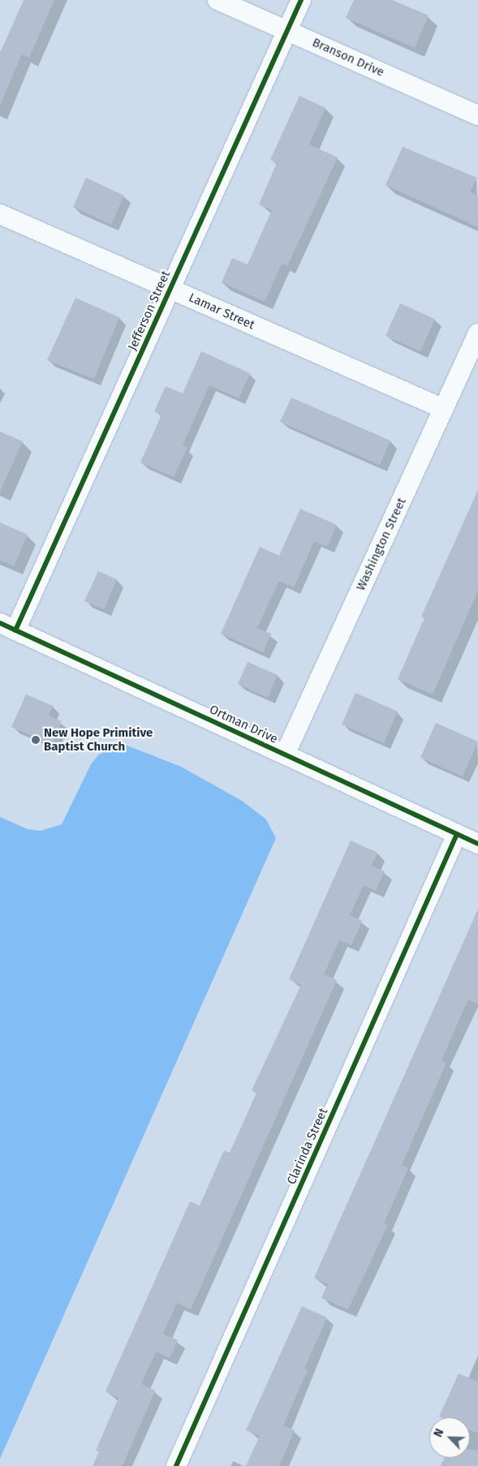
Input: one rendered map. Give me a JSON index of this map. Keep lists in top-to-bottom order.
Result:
{
  "streets": {
    "street": [
      "Branson Drive",
      "Jefferson Street",
      "Lamar Street",
      "Washington Street",
      "Ortman Drive",
      "Clarinda Street"
    ]
  },
  "crossings": [
    ["Branson Drive", "Jefferson Street"],
    ["Jefferson Street", "Lamar Street"],
    ["Jefferson Street", "Ortman Drive"],
    ["Lamar Street", "Washington Street"],
    ["Washington Street", "Ortman Drive"],
    ["Ortman Drive", "Clarinda Street"]
  ],
  "places": ["New Hope Primitive Baptist Church"],
  "north": "top left"
}
